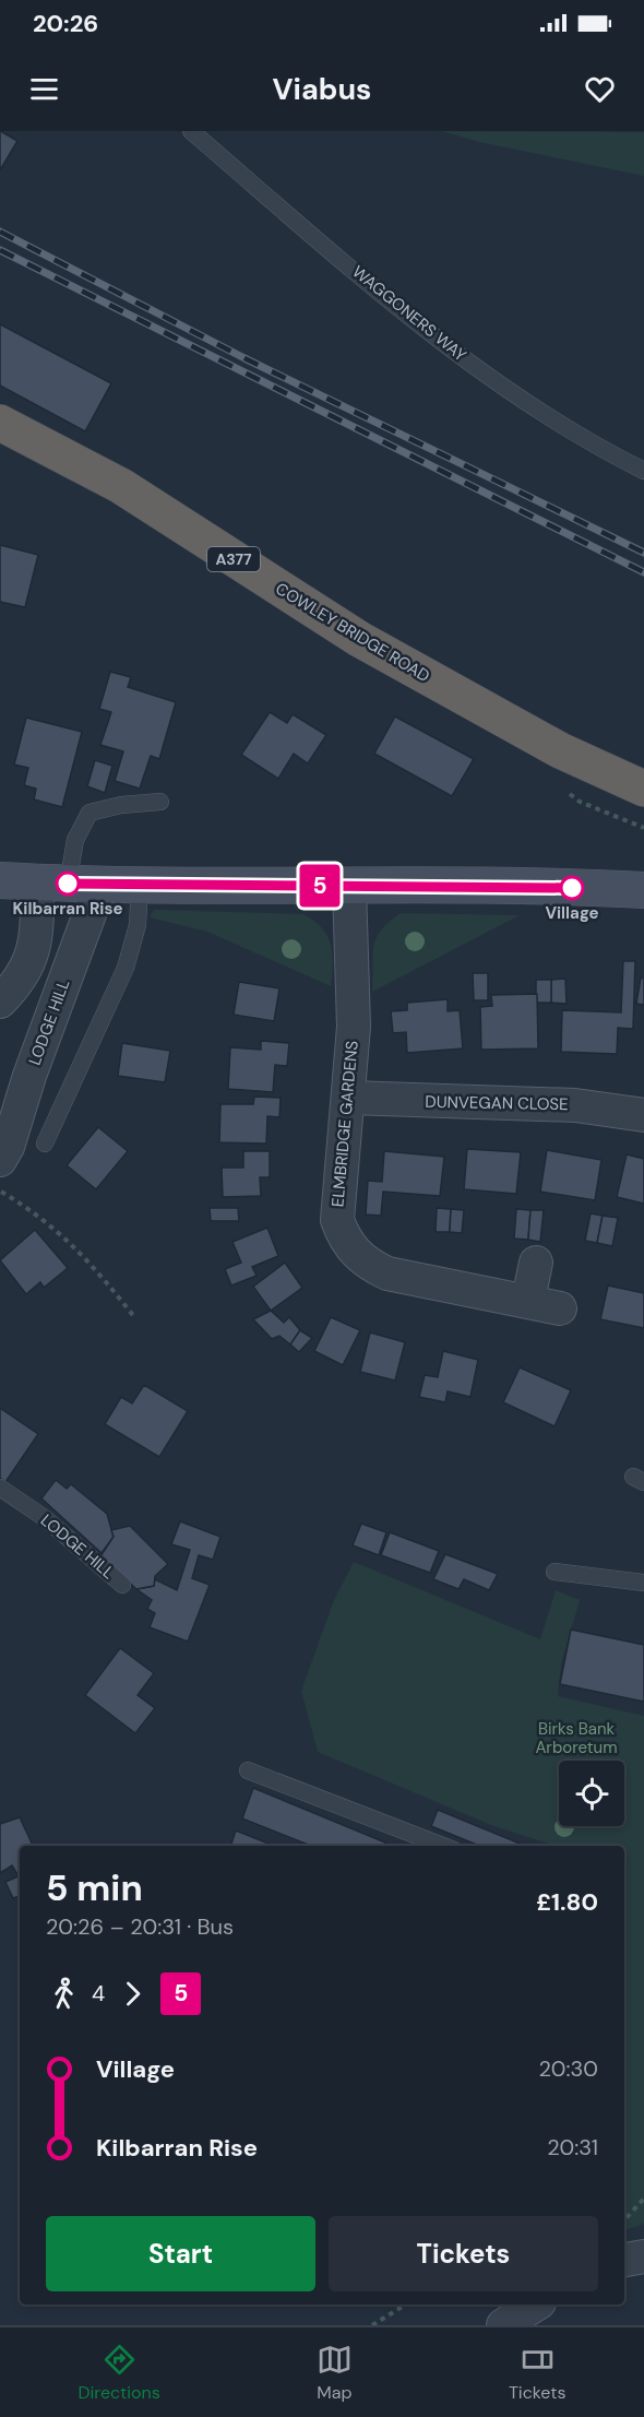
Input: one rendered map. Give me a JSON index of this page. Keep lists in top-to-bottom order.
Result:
{
  "streets": {
    "highway": ["A377", "COWLEY BRIDGE ROAD"],
    "street": ["LODGE HILL", "DUNVEGAN CLOSE", "ELMBRIDGE GARDENS"],
    "lane": ["WAGGONERS WAY"]
  },
  "crossings": [
    ["DUNVEGAN CLOSE", "ELMBRIDGE GARDENS"]
  ],
  "parks": ["Birks Bank Arboretum"],
  "places": ["Kilbarran Rise", "Village"],
  "lines": ["bus line 5"],
  "page": {
    "status": "20:26",
    "header": "Viabus",
    "on_map": "5",
    "heading": ["5 min", "20:26 – 20:31 · Bus", "£1.80"],
    "legs": ["4", "5"],
    "list": [
      {
        "name": "Village",
        "value": "20:30"
      },
      {
        "name": "Kilbarran Rise",
        "value": "20:31"
      }
    ],
    "buttons": ["Start", "Tickets"],
    "tabs": ["Directions", "Map", "Tickets"]
  }
}
